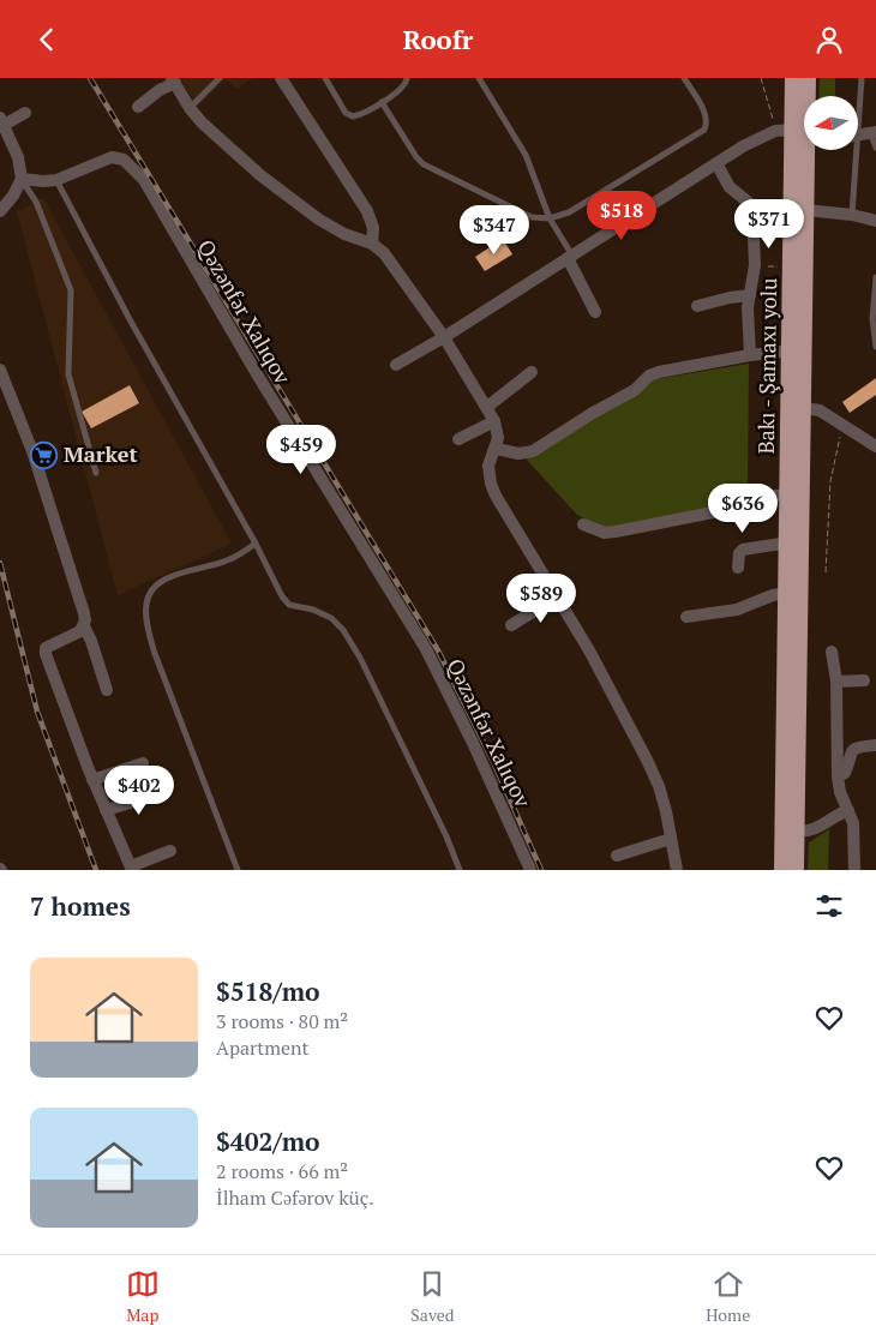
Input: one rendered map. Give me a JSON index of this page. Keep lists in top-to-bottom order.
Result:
{
  "streets": {
    "highway": ["Bakı - Şamaxı yolu"],
    "street": ["Qəzənfər Xalıqov"]
  },
  "places": {
    "supermarket": ["Market"]
  },
  "north": "left",
  "page": {
    "header": "Roofr",
    "price": [
      "$518",
      "$371",
      "$347",
      "$459",
      "$636",
      "$589",
      "$402"
    ],
    "heading": "7 homes",
    "list": [
      {
        "name": "$518/mo",
        "note": "3 rooms · 80 m² · Apartment"
      },
      {
        "name": "$402/mo",
        "note": "2 rooms · 66 m² · İlham Cəfərov küç."
      }
    ],
    "tabs": ["Map", "Saved", "Home"]
  }
}
